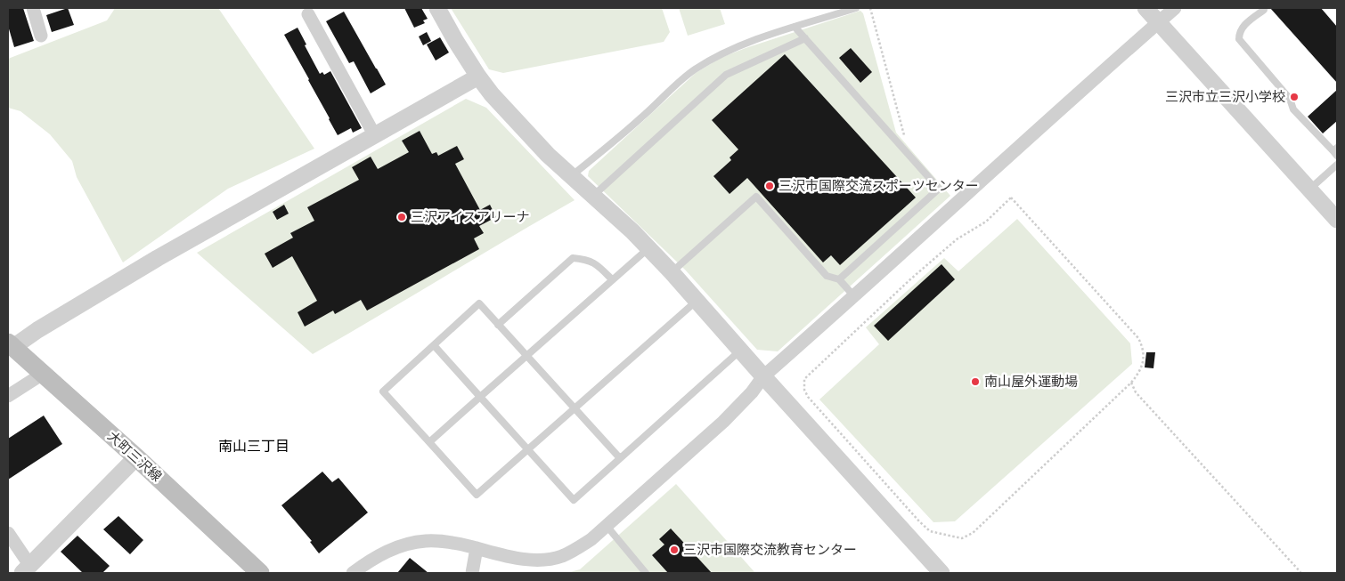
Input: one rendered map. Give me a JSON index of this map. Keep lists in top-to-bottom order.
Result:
{
  "streets": {
    "main road": ["大町三沢線"]
  },
  "districts": ["南山三丁目"],
  "places": [
    "三沢市立三沢小学校",
    "三沢市国際交流スポーツセンター",
    "三沢アイスアリーナ",
    "南山屋外運動場",
    "三沢市国際交流教育センター"
  ]
}
